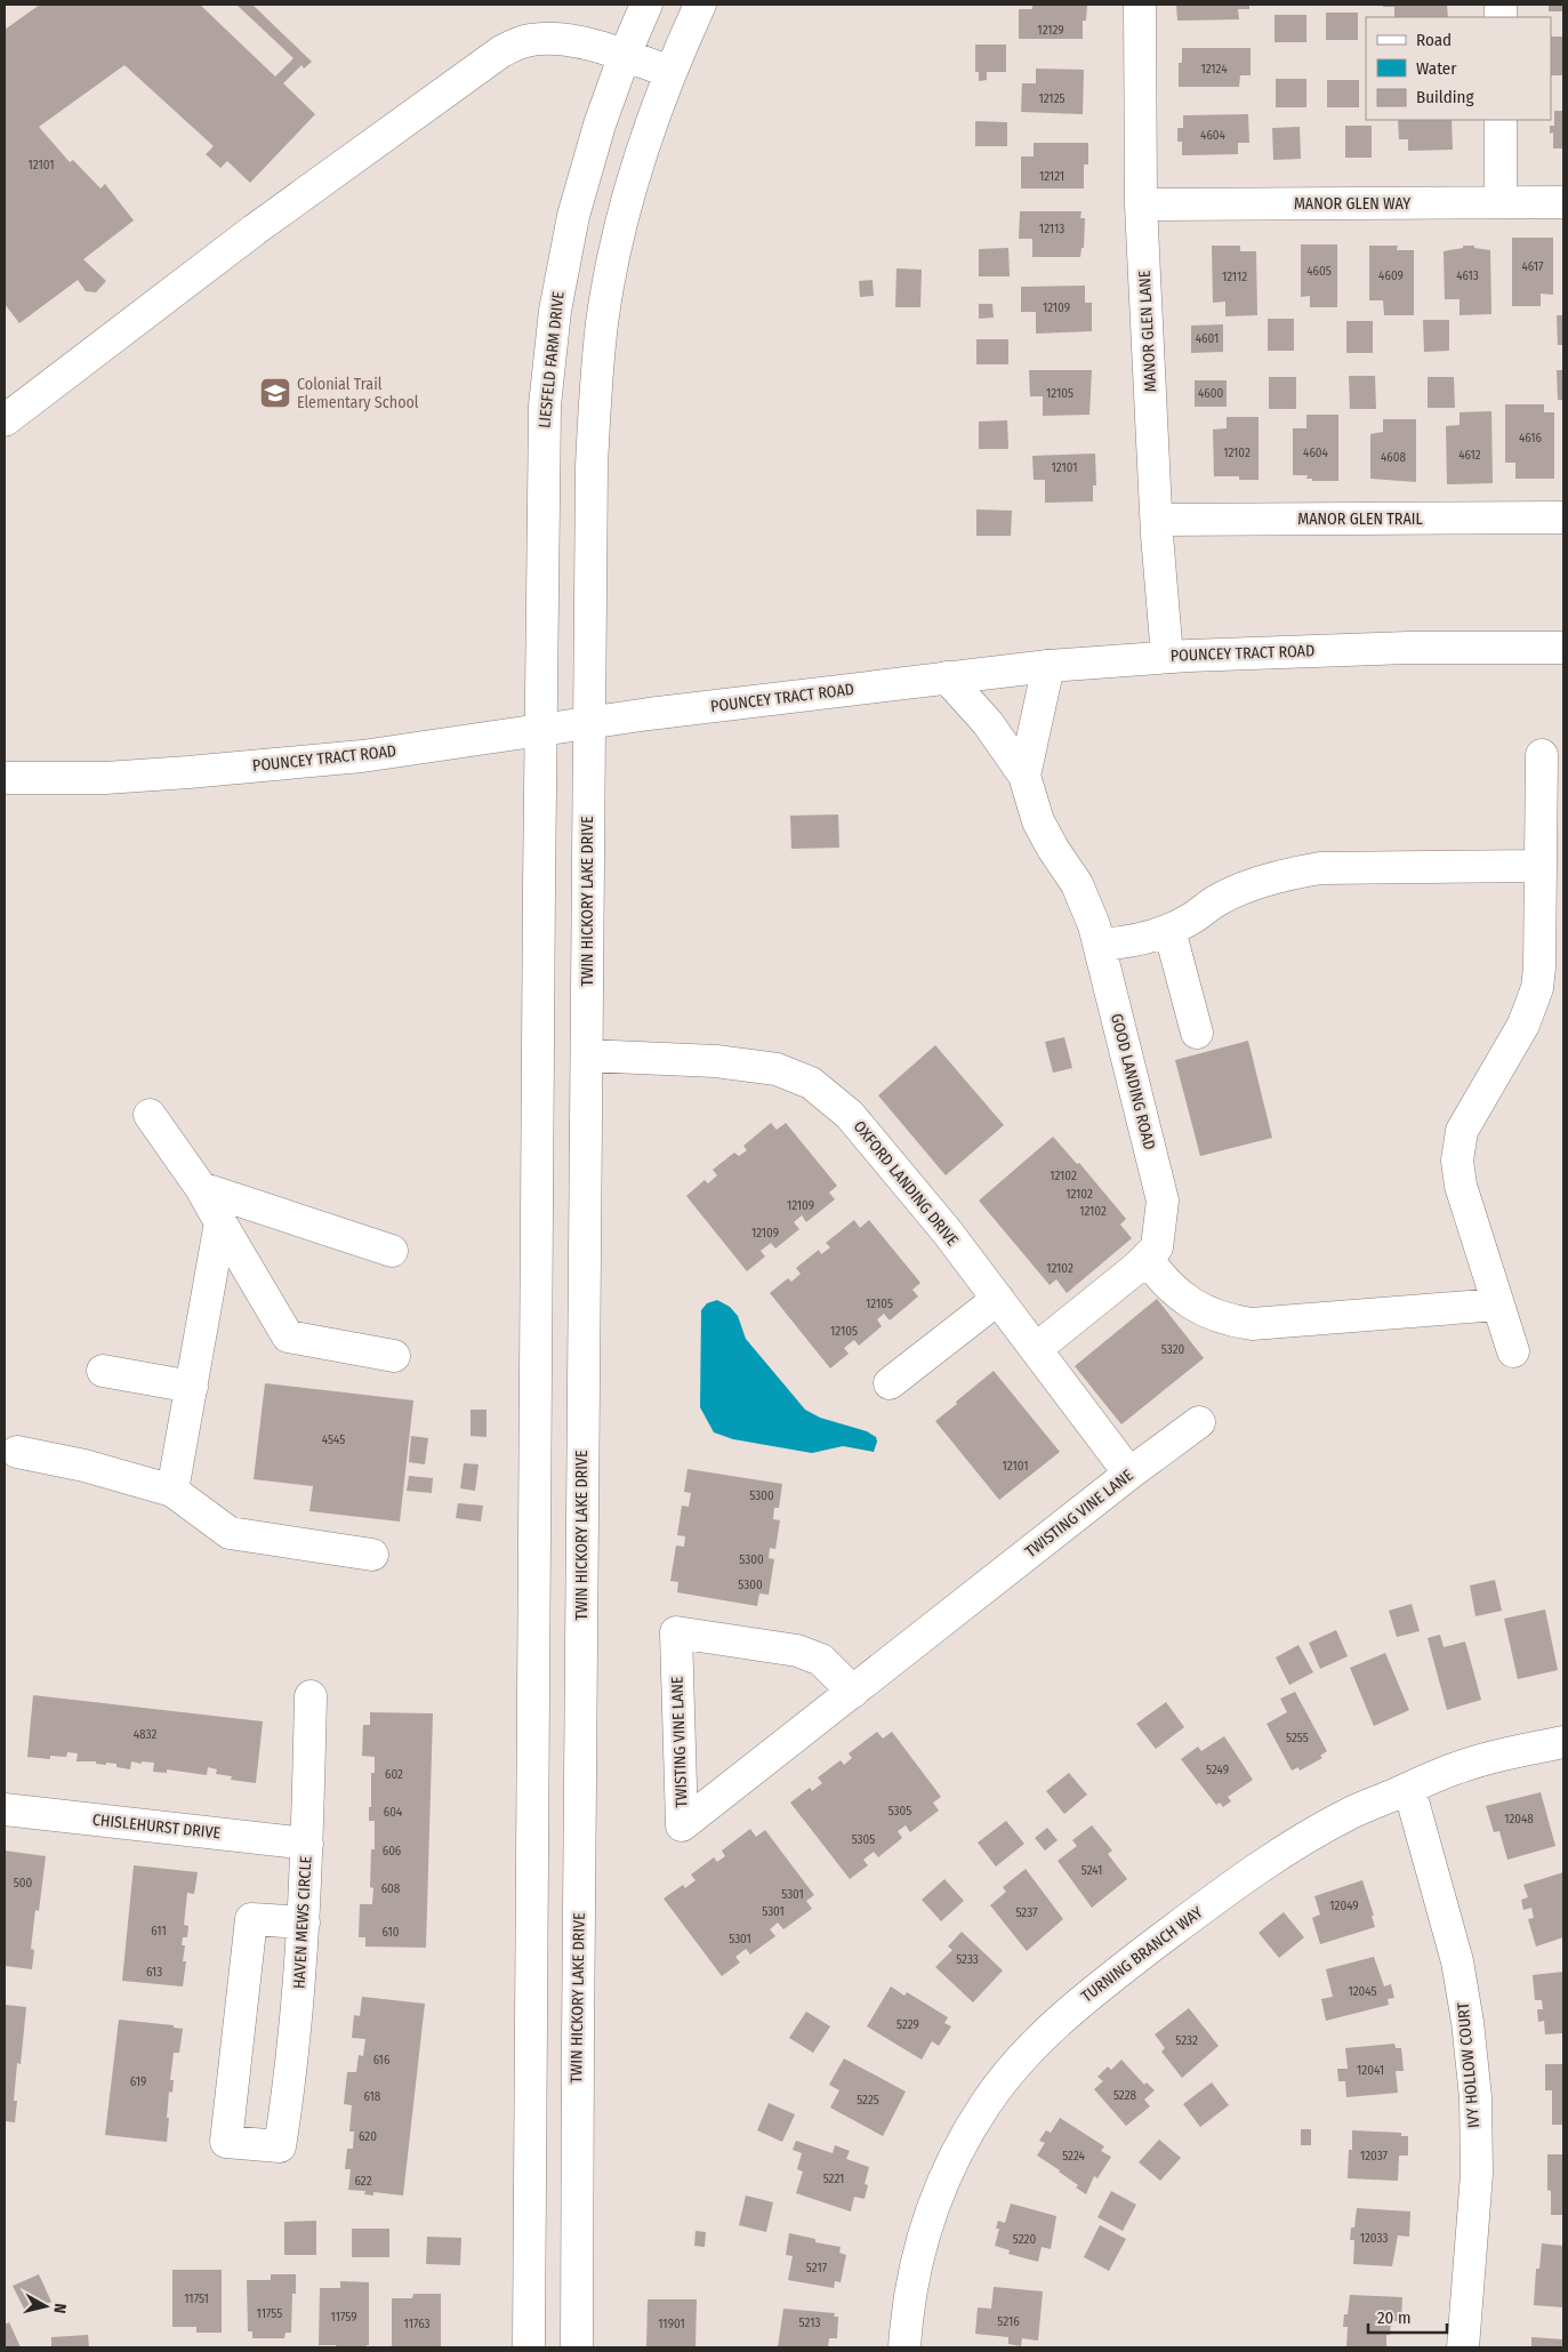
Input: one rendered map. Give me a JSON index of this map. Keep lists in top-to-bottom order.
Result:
{
  "streets": {
    "street": [
      "MANOR GLEN WAY",
      "MANOR GLEN LANE",
      "LIESFELD FARM DRIVE",
      "MANOR GLEN TRAIL",
      "POUNCEY TRACT ROAD",
      "TWIN HICKORY LAKE DRIVE",
      "GOOD LANDING ROAD",
      "OXFORD LANDING DRIVE",
      "TWISTING VINE LANE",
      "CHISLEHURST DRIVE",
      "HAVEN MEWS CIRCLE",
      "TURNING BRANCH WAY",
      "IVY HOLLOW COURT"
    ]
  },
  "crossings": [
    ["MANOR GLEN WAY", "MANOR GLEN LANE"],
    ["MANOR GLEN LANE", "MANOR GLEN TRAIL"],
    ["MANOR GLEN LANE", "POUNCEY TRACT ROAD"],
    ["LIESFELD FARM DRIVE", "POUNCEY TRACT ROAD"],
    ["POUNCEY TRACT ROAD", "TWIN HICKORY LAKE DRIVE"],
    ["TWIN HICKORY LAKE DRIVE", "OXFORD LANDING DRIVE"],
    ["GOOD LANDING ROAD", "OXFORD LANDING DRIVE"],
    ["OXFORD LANDING DRIVE", "TWISTING VINE LANE"],
    ["CHISLEHURST DRIVE", "HAVEN MEWS CIRCLE"],
    ["TURNING BRANCH WAY", "IVY HOLLOW COURT"]
  ],
  "places": {
    "school or university": ["Colonial Trail Elementary School"]
  },
  "house_numbers": [
    "12129",
    "12124",
    "12125",
    "4604",
    "12101",
    "12121",
    "12113",
    "4617",
    "4605",
    "4609",
    "4613",
    "12112",
    "12109",
    "4601",
    "12105",
    "4600",
    "4616",
    "12102",
    "4604",
    "4612",
    "4608",
    "12101",
    "12102",
    "12102",
    "12109",
    "12102",
    "12109",
    "12102",
    "12105",
    "12105",
    "5320",
    "4545",
    "12101",
    "5300",
    "5300",
    "5300",
    "4832",
    "5255",
    "5249",
    "602",
    "5305",
    "604",
    "12048",
    "5305",
    "606",
    "5241",
    "500",
    "608",
    "5301",
    "12049",
    "5301",
    "5237",
    "611",
    "610",
    "5301",
    "5233",
    "613",
    "12045",
    "5229",
    "5232",
    "616",
    "12041",
    "619",
    "5228",
    "618",
    "5225",
    "620",
    "5224",
    "12037",
    "5221",
    "622",
    "12033",
    "5220",
    "5217",
    "11751",
    "11755",
    "11759",
    "5216",
    "5213",
    "11763",
    "11901"
  ],
  "legend": ["Road", "Water", "Building"],
  "scale_bar": "20 m",
  "north": "right"
}
